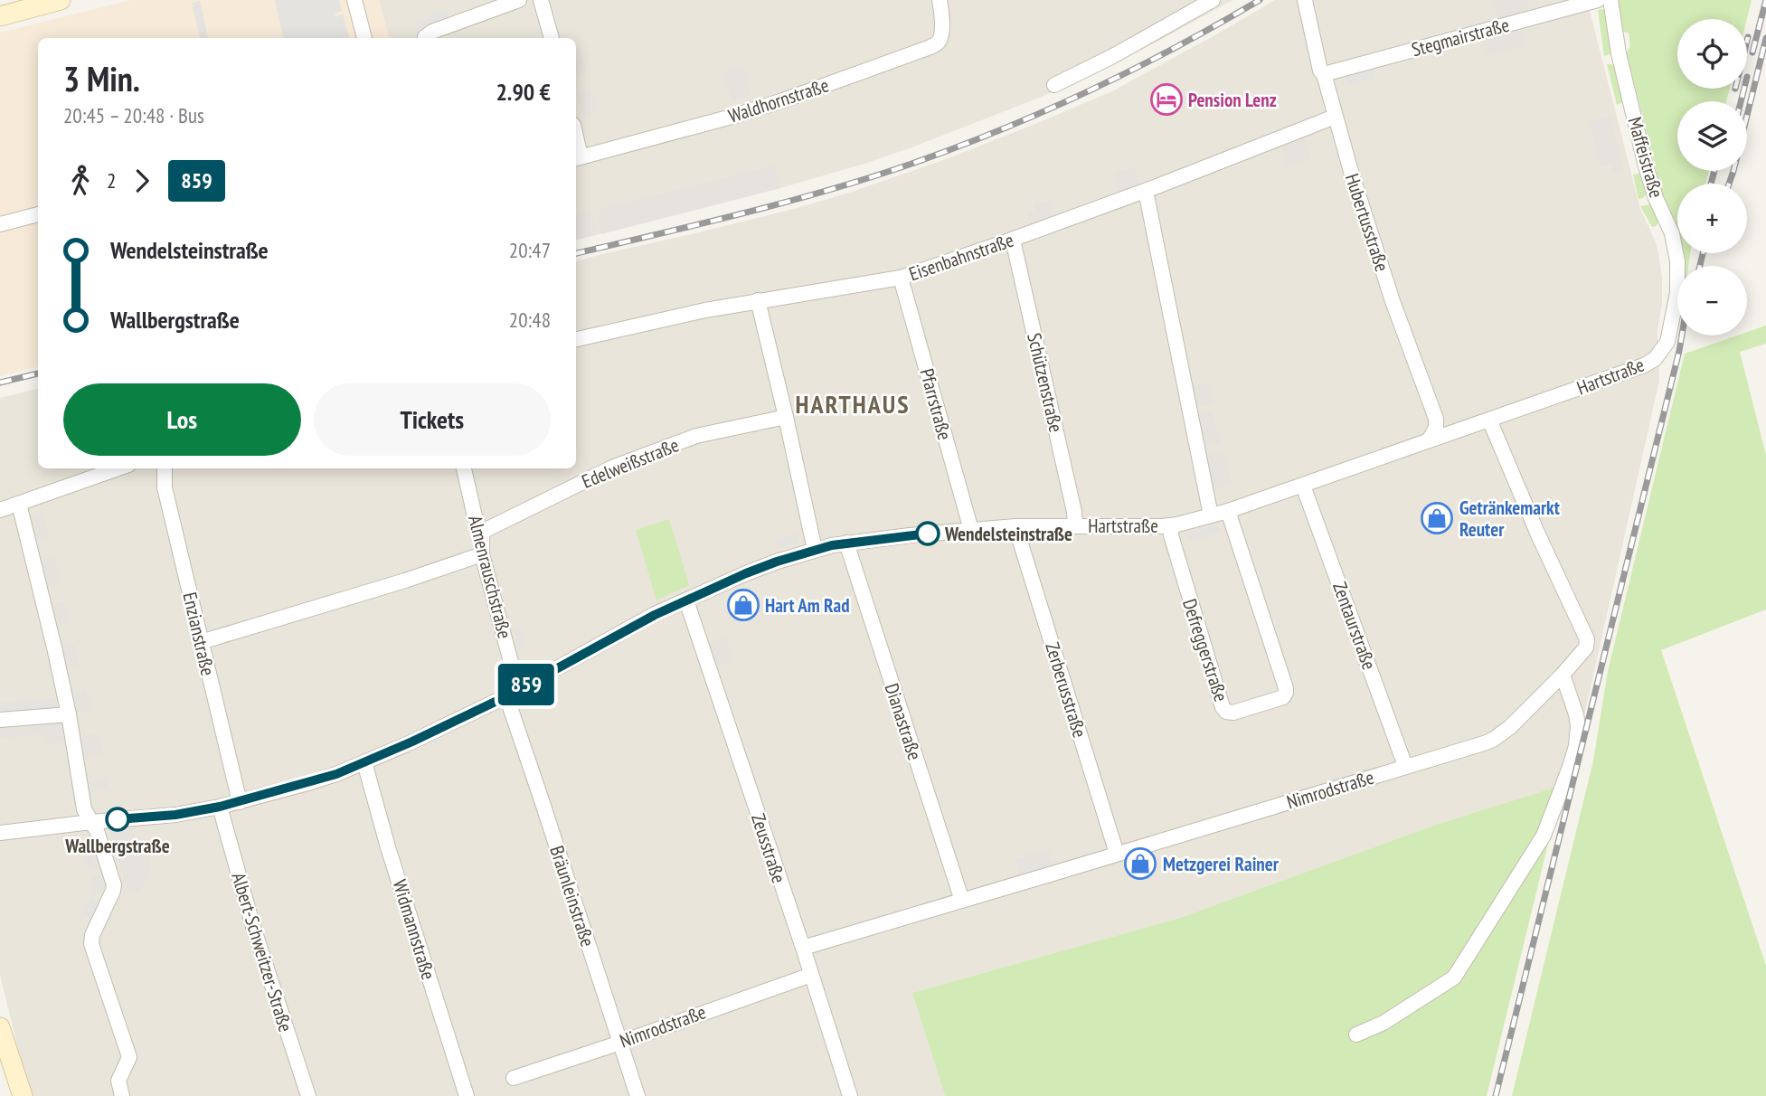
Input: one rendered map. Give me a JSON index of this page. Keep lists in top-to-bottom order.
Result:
{
  "streets": {
    "street": [
      "Stegmairstraße",
      "Waldhornstraße",
      "Maffeistraße",
      "Hubertusstraße",
      "Eisenbahnstraße",
      "Hartstraße",
      "Schützenstraße",
      "Pfarrstraße",
      "Edelweißstraße",
      "Almenrauschstraße",
      "Zentaurstraße",
      "Enzianstraße",
      "Defreggerstraße",
      "Zerberusstraße",
      "Dianastraße",
      "Nimrodstraße",
      "Zeusstraße",
      "Bräunleinstraße",
      "Widmannstraße",
      "Albert-Schweitzer-Straße"
    ]
  },
  "crossings": [
    ["Stegmairstraße", "Hubertusstraße"],
    ["Maffeistraße", "Hartstraße"],
    ["Hubertusstraße", "Eisenbahnstraße"],
    ["Hubertusstraße", "Hartstraße"],
    ["Eisenbahnstraße", "Schützenstraße"],
    ["Eisenbahnstraße", "Pfarrstraße"],
    ["Hartstraße", "Schützenstraße"],
    ["Hartstraße", "Pfarrstraße"],
    ["Hartstraße", "Almenrauschstraße"],
    ["Hartstraße", "Zentaurstraße"],
    ["Hartstraße", "Enzianstraße"],
    ["Hartstraße", "Defreggerstraße"],
    ["Hartstraße", "Zerberusstraße"],
    ["Hartstraße", "Dianastraße"],
    ["Hartstraße", "Nimrodstraße"],
    ["Hartstraße", "Zeusstraße"],
    ["Hartstraße", "Bräunleinstraße"],
    ["Hartstraße", "Widmannstraße"],
    ["Hartstraße", "Albert-Schweitzer-Straße"],
    ["Edelweißstraße", "Almenrauschstraße"],
    ["Zentaurstraße", "Nimrodstraße"],
    ["Zerberusstraße", "Nimrodstraße"],
    ["Dianastraße", "Nimrodstraße"],
    ["Nimrodstraße", "Zeusstraße"],
    ["Nimrodstraße", "Bräunleinstraße"]
  ],
  "districts": ["HARTHAUS"],
  "places": {
    "hotel": ["Pension Lenz"],
    "shop": ["Getränkemarkt Reuter", "Hart Am Rad", "Metzgerei Rainer"],
    "other": ["Wendelsteinstraße", "Wallbergstraße"]
  },
  "lines": ["bus line 859"],
  "page": {
    "on_map": "859",
    "map_buttons": ["+", "−"],
    "heading": ["3 Min.", "20:45 – 20:48 · Bus", "2.90 €"],
    "legs": ["2", "859"],
    "list": [
      {
        "name": "Wendelsteinstraße",
        "value": "20:47"
      },
      {
        "name": "Wallbergstraße",
        "value": "20:48"
      }
    ],
    "buttons": ["Los", "Tickets"]
  }
}
